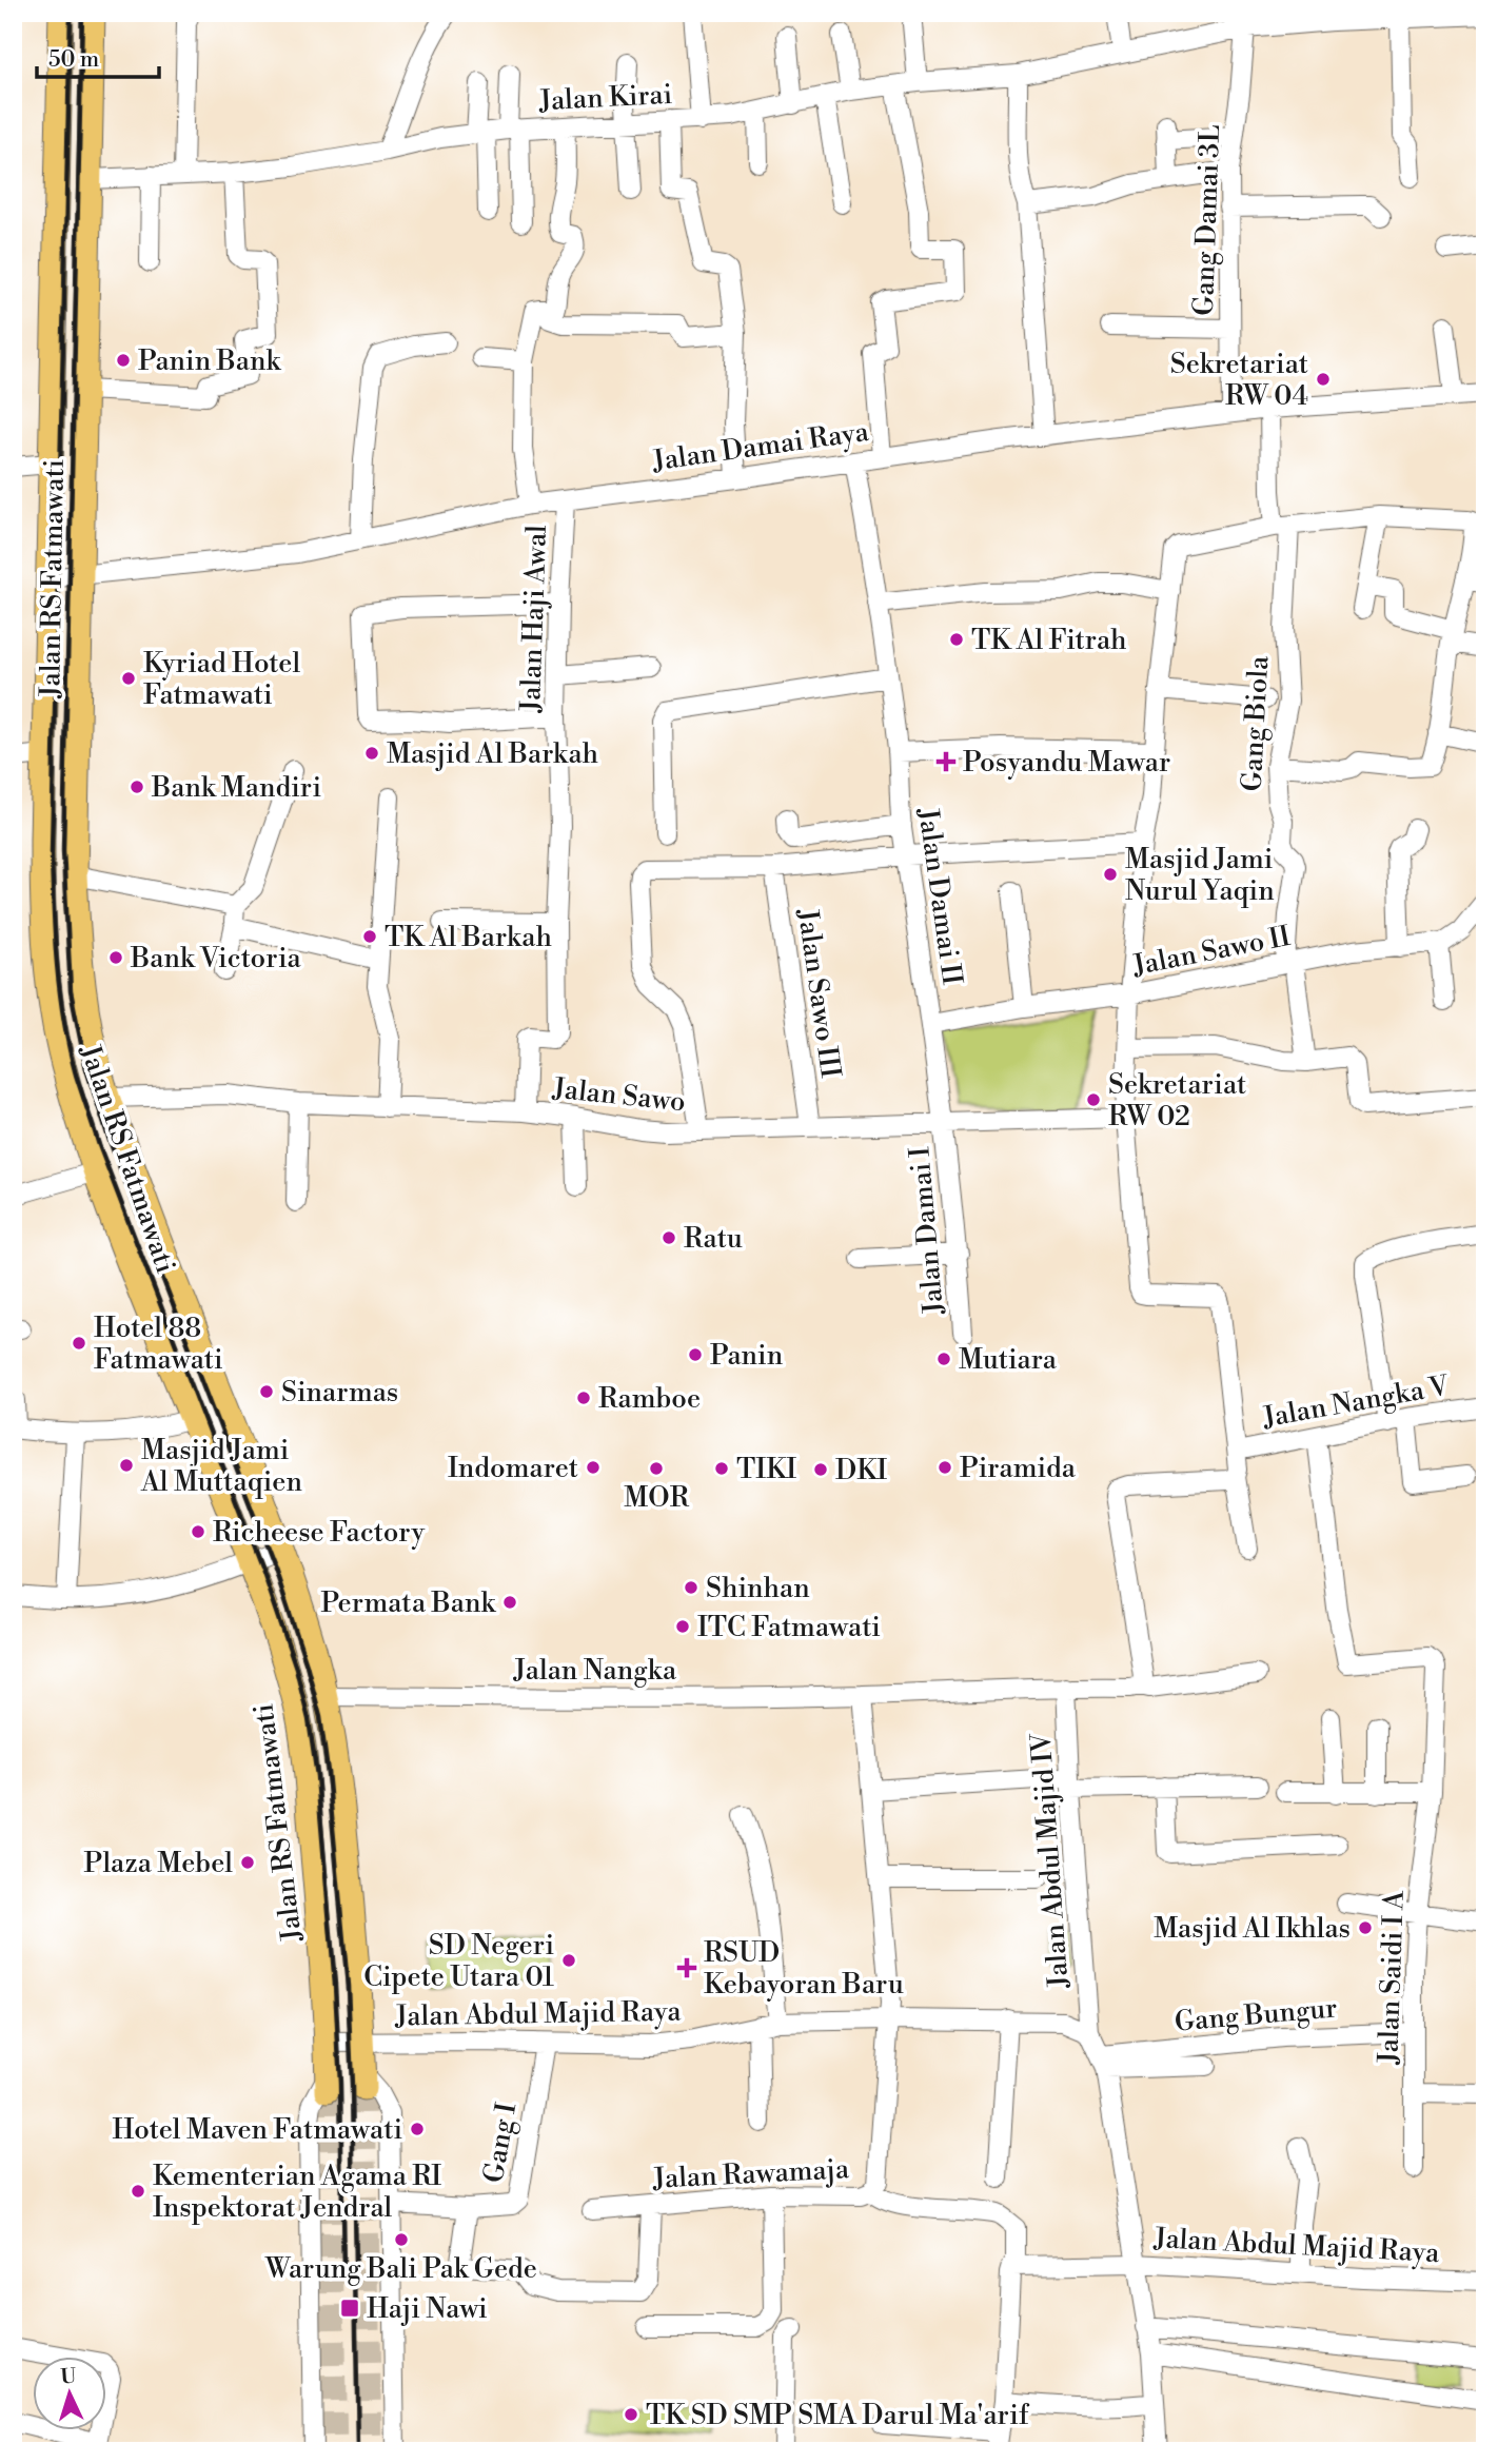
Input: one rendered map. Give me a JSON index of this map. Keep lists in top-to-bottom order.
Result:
{
  "streets": {
    "main road": ["Jalan RS Fatmawati"],
    "street": [
      "Jalan Kirai",
      "Gang Damai 3L",
      "Jalan Damai Raya",
      "Jalan Haji Awal",
      "Gang Biola",
      "Jalan Damai II",
      "Jalan Sawo II",
      "Jalan Sawo III",
      "Jalan Sawo",
      "Jalan Damai I",
      "Jalan Nangka V",
      "Jalan Nangka",
      "Jalan Abdul Majid IV",
      "Jalan Saidi I A",
      "Jalan Abdul Majid Raya",
      "Gang Bungur",
      "Gang I",
      "Jalan Rawamaja"
    ]
  },
  "crossings": [
    ["Jalan Kirai", "Gang Damai 3L"],
    ["Jalan Kirai", "Jalan RS Fatmawati"],
    ["Gang Damai 3L", "Jalan Damai Raya"],
    ["Jalan Damai Raya", "Jalan RS Fatmawati"],
    ["Jalan Damai Raya", "Jalan Haji Awal"],
    ["Jalan Damai Raya", "Gang Biola"],
    ["Jalan Damai Raya", "Jalan Damai II"],
    ["Jalan RS Fatmawati", "Jalan Sawo"],
    ["Jalan RS Fatmawati", "Jalan Nangka"],
    ["Jalan RS Fatmawati", "Jalan Abdul Majid Raya"],
    ["Jalan Haji Awal", "Jalan Sawo"],
    ["Gang Biola", "Jalan Sawo II"],
    ["Jalan Damai II", "Jalan Sawo II"],
    ["Jalan Damai II", "Jalan Sawo"],
    ["Jalan Damai II", "Jalan Damai I"],
    ["Jalan Sawo III", "Jalan Sawo"],
    ["Jalan Sawo", "Jalan Damai I"],
    ["Jalan Nangka V", "Jalan Saidi I A"],
    ["Jalan Nangka", "Jalan Abdul Majid IV"],
    ["Jalan Abdul Majid IV", "Jalan Abdul Majid Raya"],
    ["Jalan Saidi I A", "Gang Bungur"],
    ["Jalan Abdul Majid Raya", "Gang Bungur"],
    ["Jalan Abdul Majid Raya", "Gang I"],
    ["Jalan Abdul Majid Raya", "Jalan Rawamaja"]
  ],
  "places": {
    "other": [
      "Panin Bank",
      "Sekretariat RW 04",
      "TK Al Fitrah",
      "Kyriad Hotel Fatmawati",
      "Masjid Al Barkah",
      "Bank Mandiri",
      "Masjid Jami Nurul Yaqin",
      "TK Al Barkah",
      "Bank Victoria",
      "Sekretariat RW 02",
      "Ratu",
      "Hotel 88 Fatmawati",
      "Panin",
      "Mutiara",
      "Sinarmas",
      "Ramboe",
      "Masjid Jami Al Muttaqien",
      "Indomaret",
      "Piramida",
      "MOR",
      "TIKI",
      "DKI",
      "Richeese Factory",
      "Shinhan",
      "Permata Bank",
      "ITC Fatmawati",
      "Plaza Mebel",
      "Masjid Al Ikhlas",
      "SD Negeri Cipete Utara 01",
      "Hotel Maven Fatmawati",
      "Kementerian Agama RI Inspektorat Jendral",
      "Warung Bali Pak Gede",
      "TK SD SMP SMA Darul Ma'arif"
    ],
    "health": ["Posyandu Mawar", "RSUD Kebayoran Baru"],
    "transit": ["Haji Nawi"]
  },
  "scale_bar": "50 m",
  "north": "top"
}
